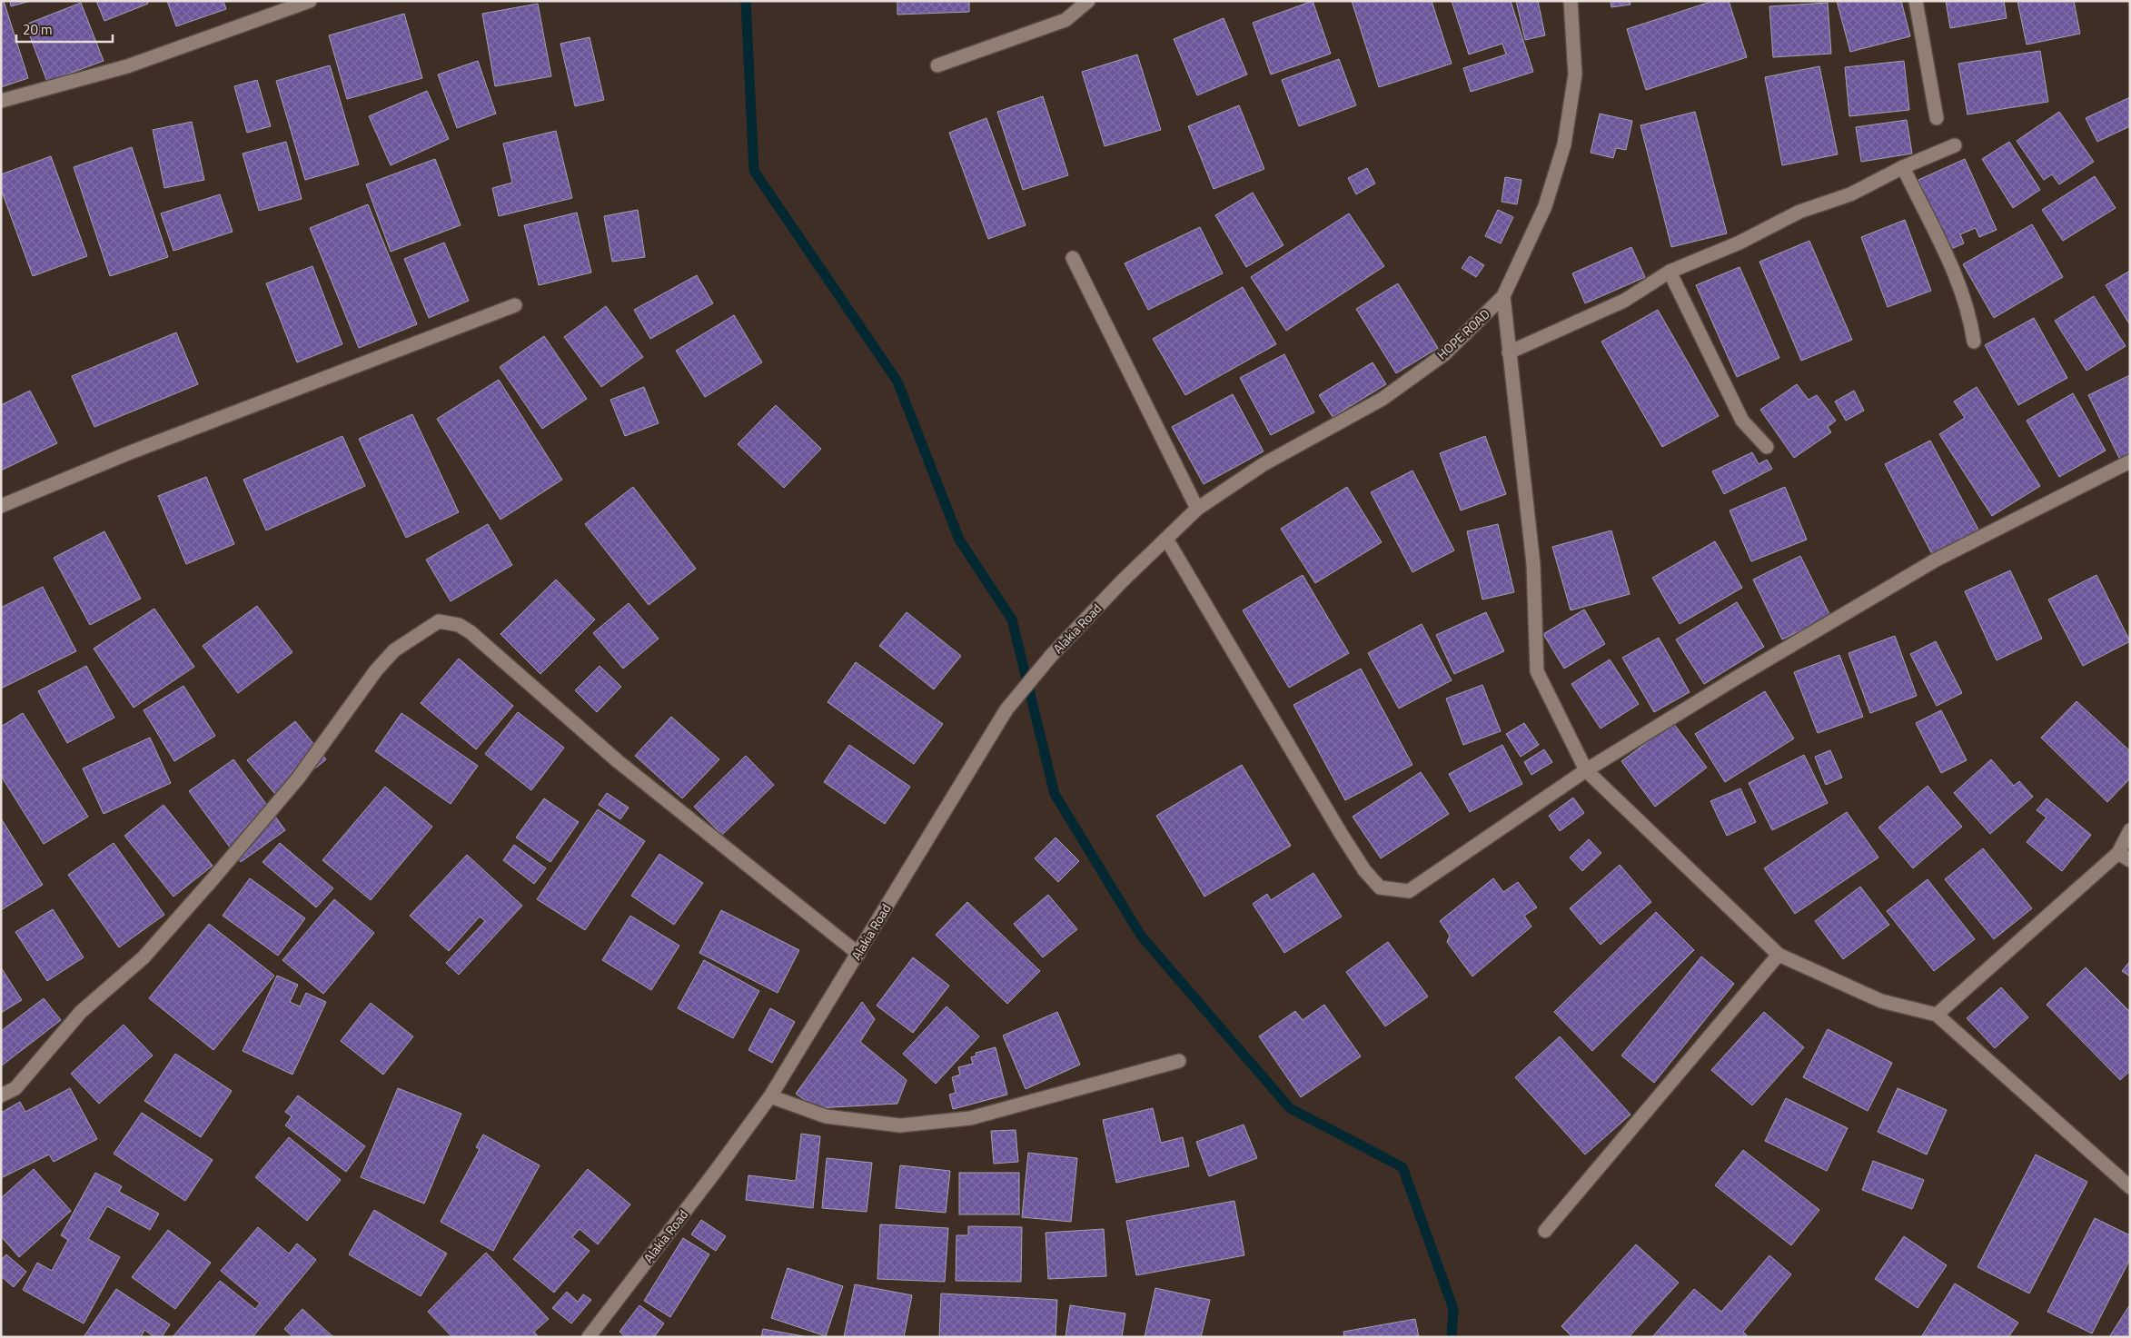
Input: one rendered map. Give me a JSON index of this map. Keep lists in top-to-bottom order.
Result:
{
  "streets": {
    "street": ["HOPE ROAD", "Alakia Road"]
  },
  "crossings": [
    ["HOPE ROAD", "Alakia Road"]
  ],
  "scale_bar": "20 m"
}
